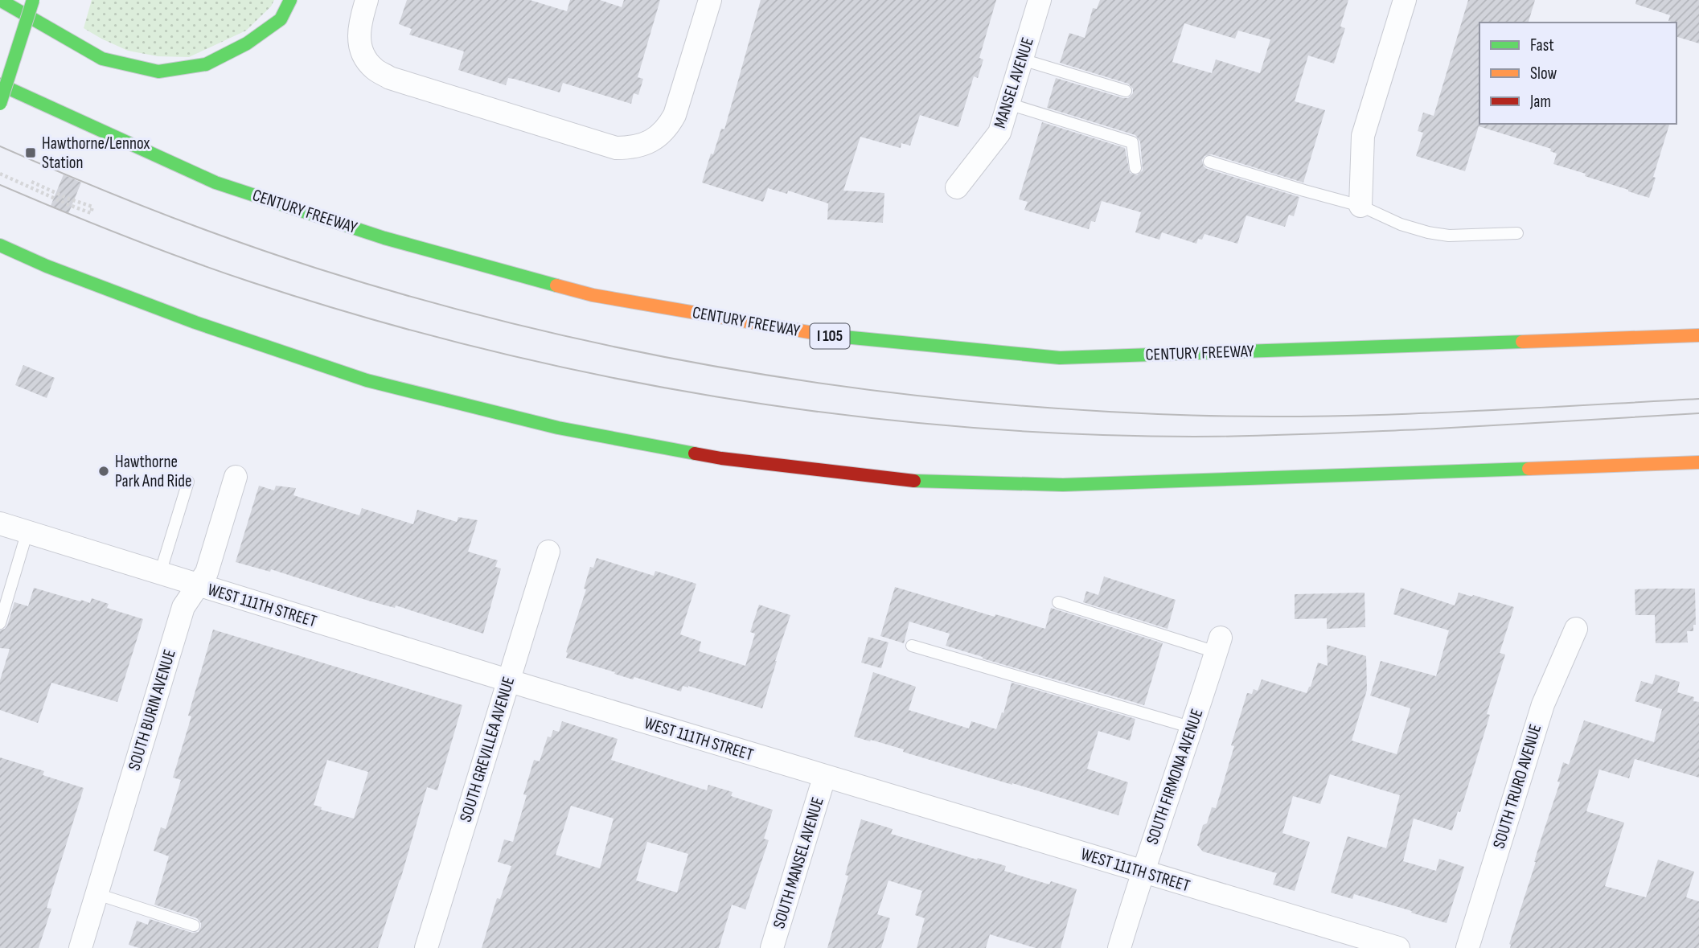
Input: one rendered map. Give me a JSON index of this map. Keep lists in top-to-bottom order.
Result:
{
  "streets": {
    "main road": ["CENTURY FREEWAY", "I 105"],
    "street": [
      "MANSEL AVENUE",
      "WEST 111TH STREET",
      "SOUTH BURIN AVENUE",
      "SOUTH GREVILLEA AVENUE",
      "SOUTH FIRMONA AVENUE",
      "SOUTH TRURO AVENUE",
      "SOUTH MANSEL AVENUE"
    ]
  },
  "crossings": [
    ["WEST 111TH STREET", "SOUTH BURIN AVENUE"],
    ["WEST 111TH STREET", "SOUTH GREVILLEA AVENUE"],
    ["WEST 111TH STREET", "SOUTH FIRMONA AVENUE"],
    ["WEST 111TH STREET", "SOUTH MANSEL AVENUE"]
  ],
  "places": {
    "transit": ["Hawthorne/Lennox Station"],
    "other": ["Hawthorne Park And Ride"]
  },
  "legend": ["Fast", "Slow", "Jam"]
}
